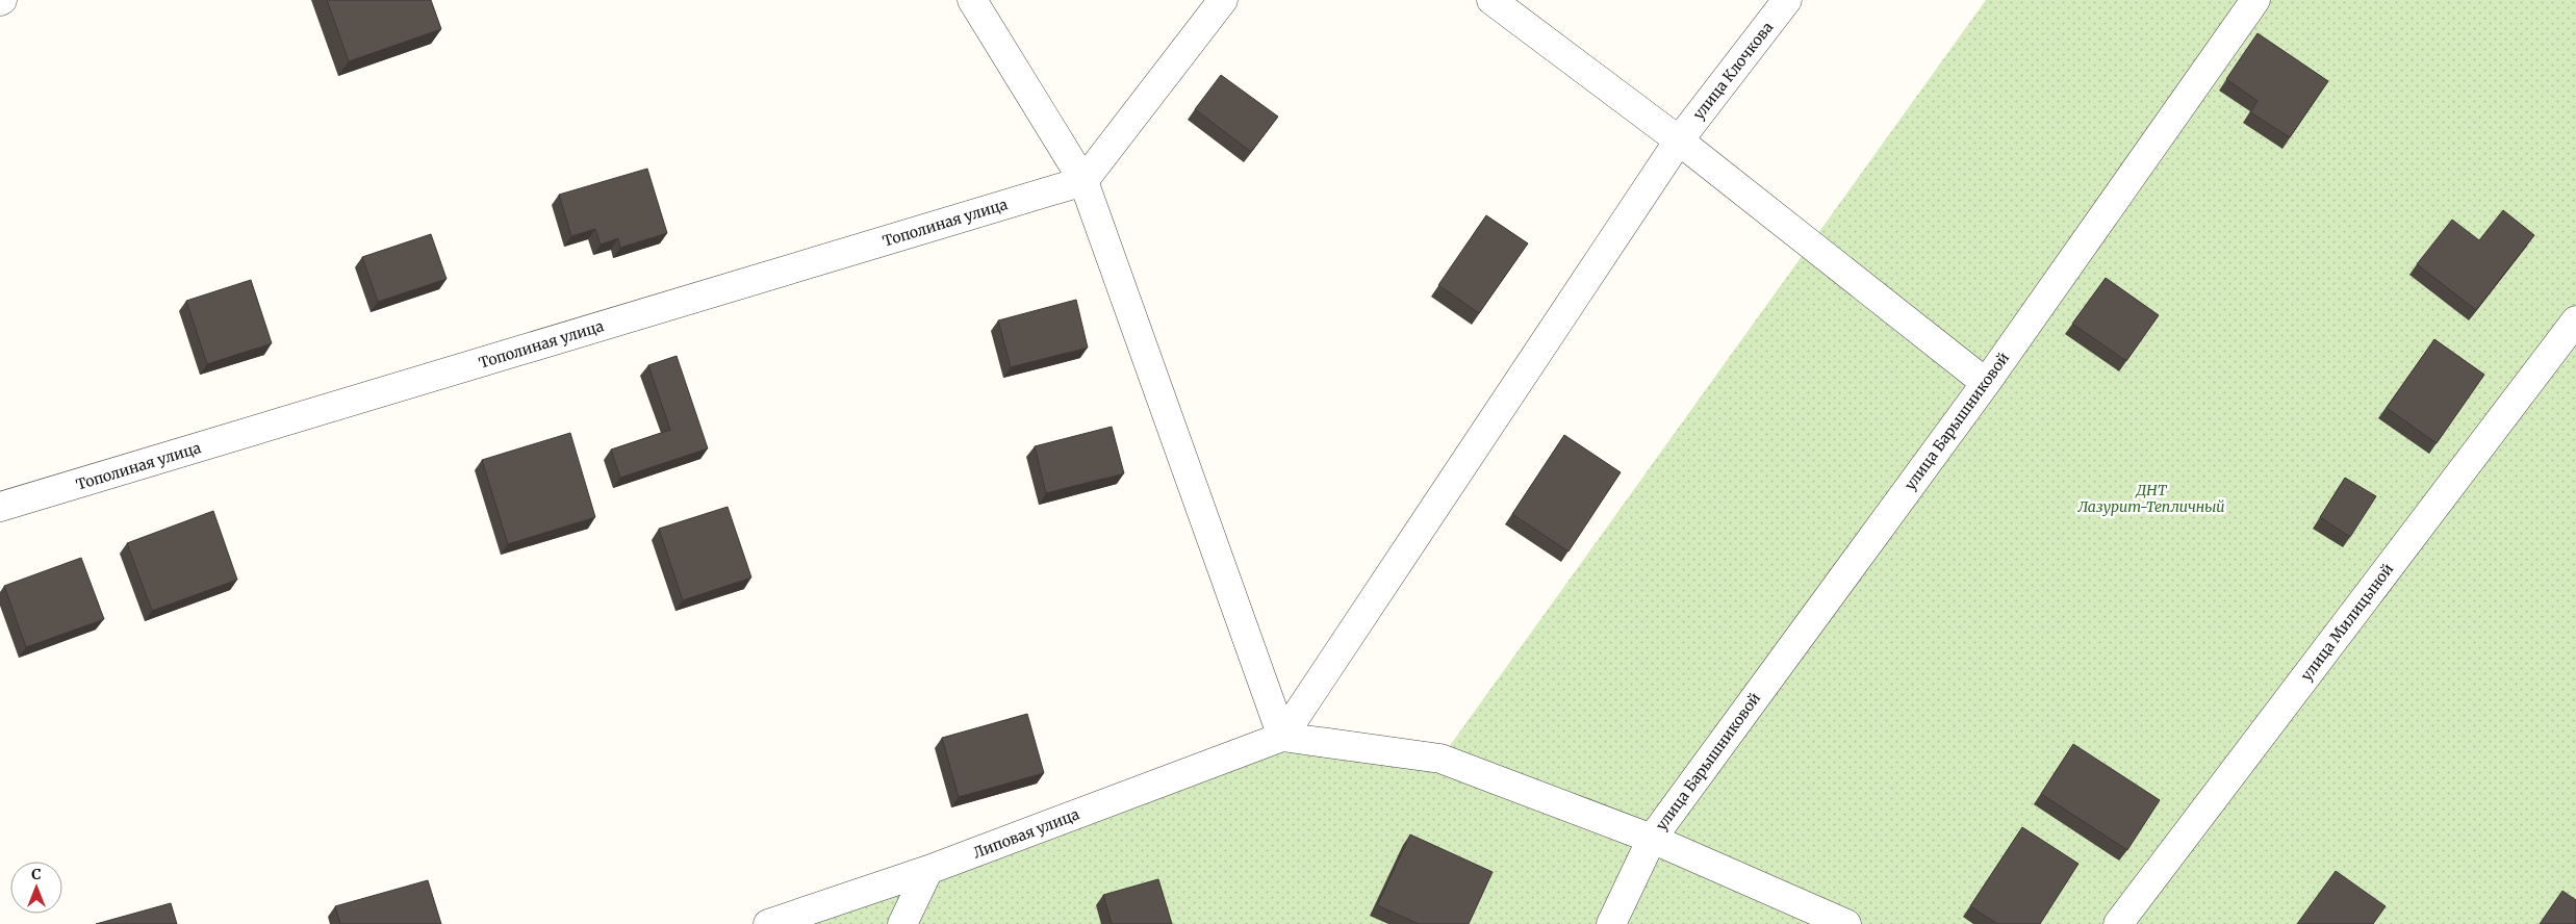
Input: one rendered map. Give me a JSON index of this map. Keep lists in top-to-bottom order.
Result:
{
  "streets": {
    "street": [
      "улица Клочкова",
      "Тополиная улица",
      "улица Барышниковой",
      "улица Милицыной",
      "Липовая улица"
    ]
  },
  "crossings": [
    ["улица Клочкова", "Липовая улица"]
  ],
  "parks": ["ДНТ Лазурит-Тепличный"],
  "north": "top"
}
